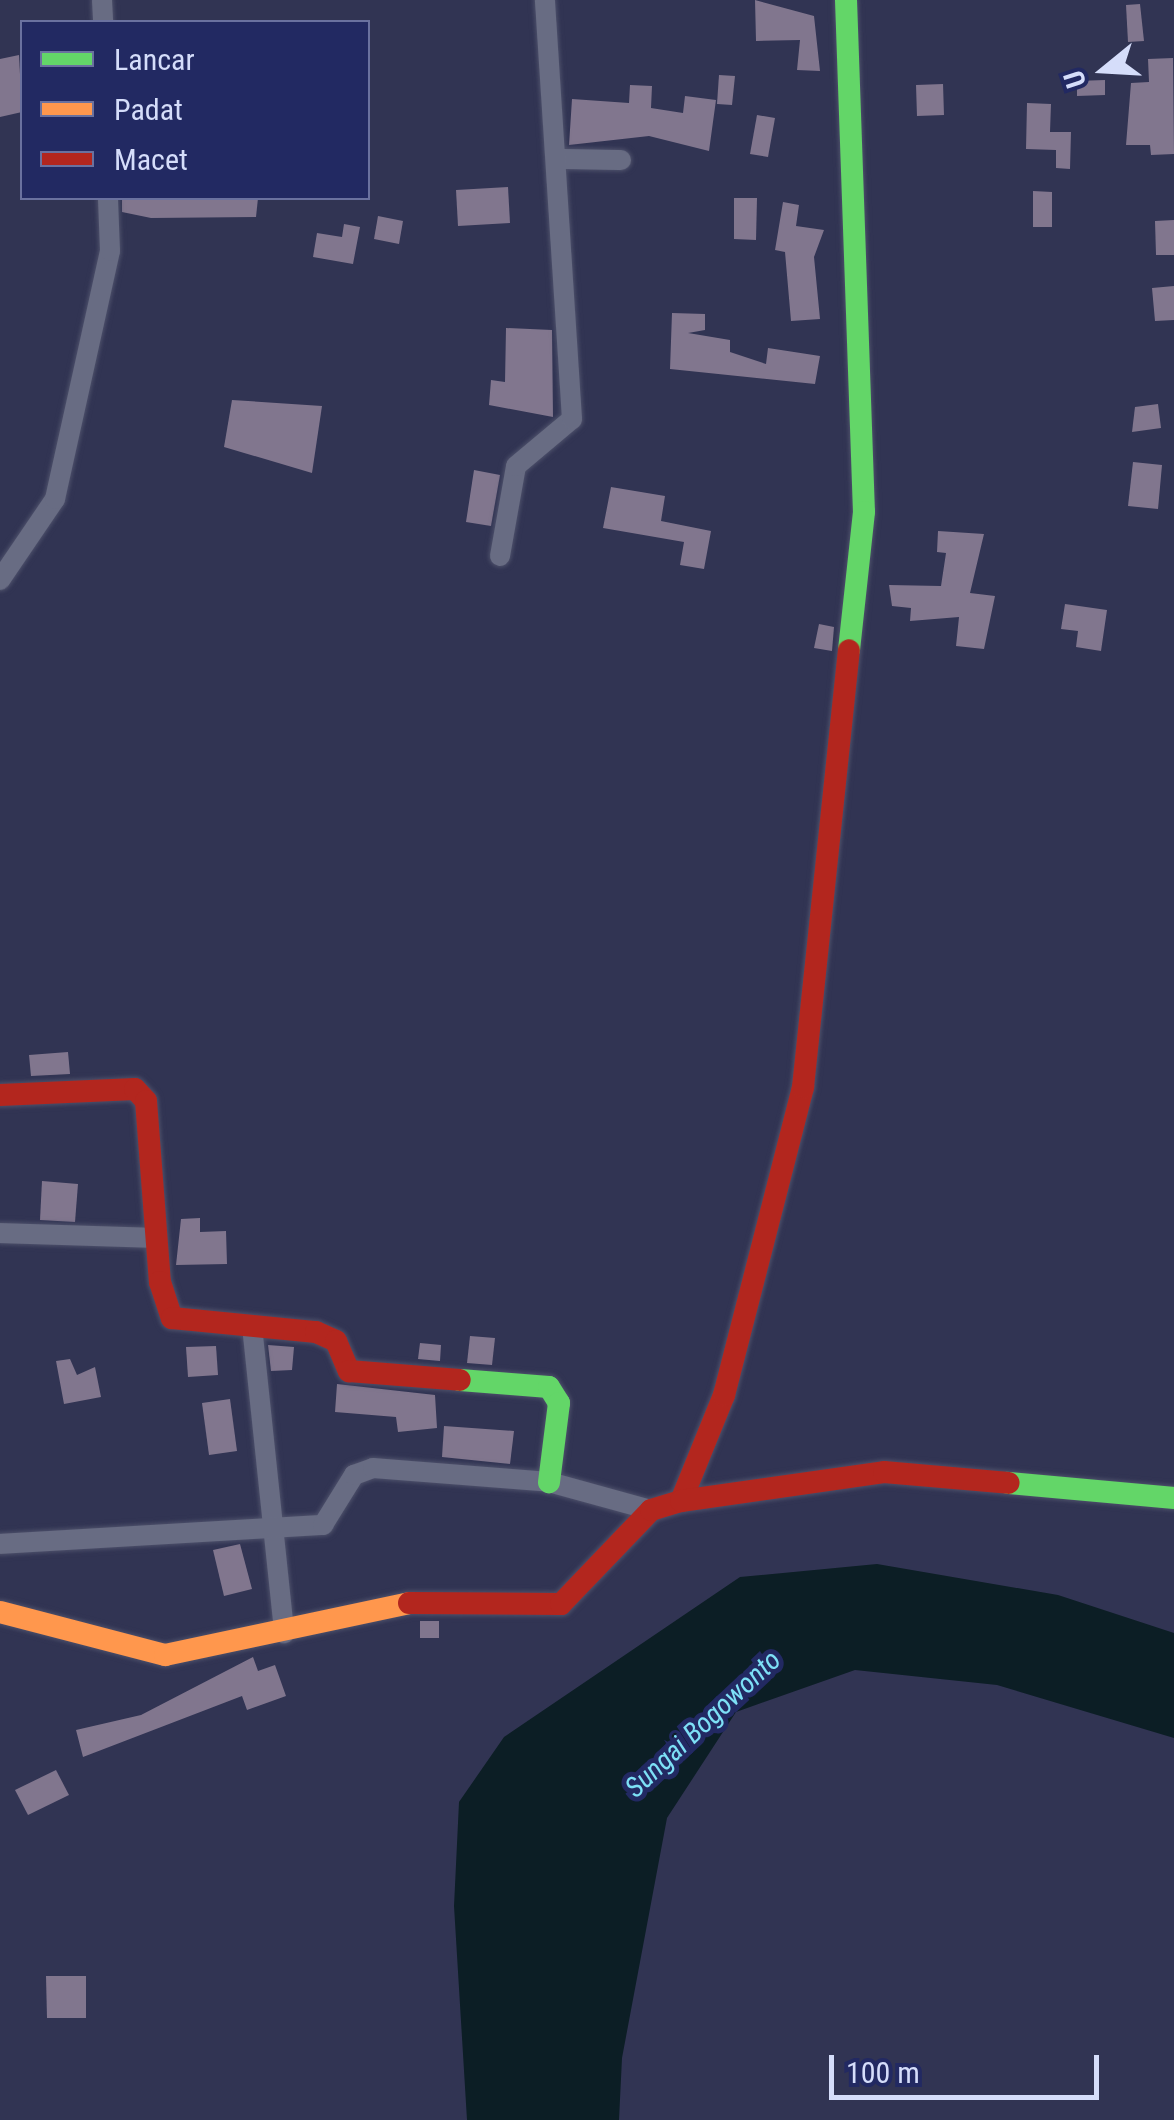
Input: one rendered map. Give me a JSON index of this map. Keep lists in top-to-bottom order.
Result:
{
  "water": ["Sungai Bogowonto"],
  "legend": ["Lancar", "Padat", "Macet"],
  "scale_bar": "100 m",
  "north": "left"
}
